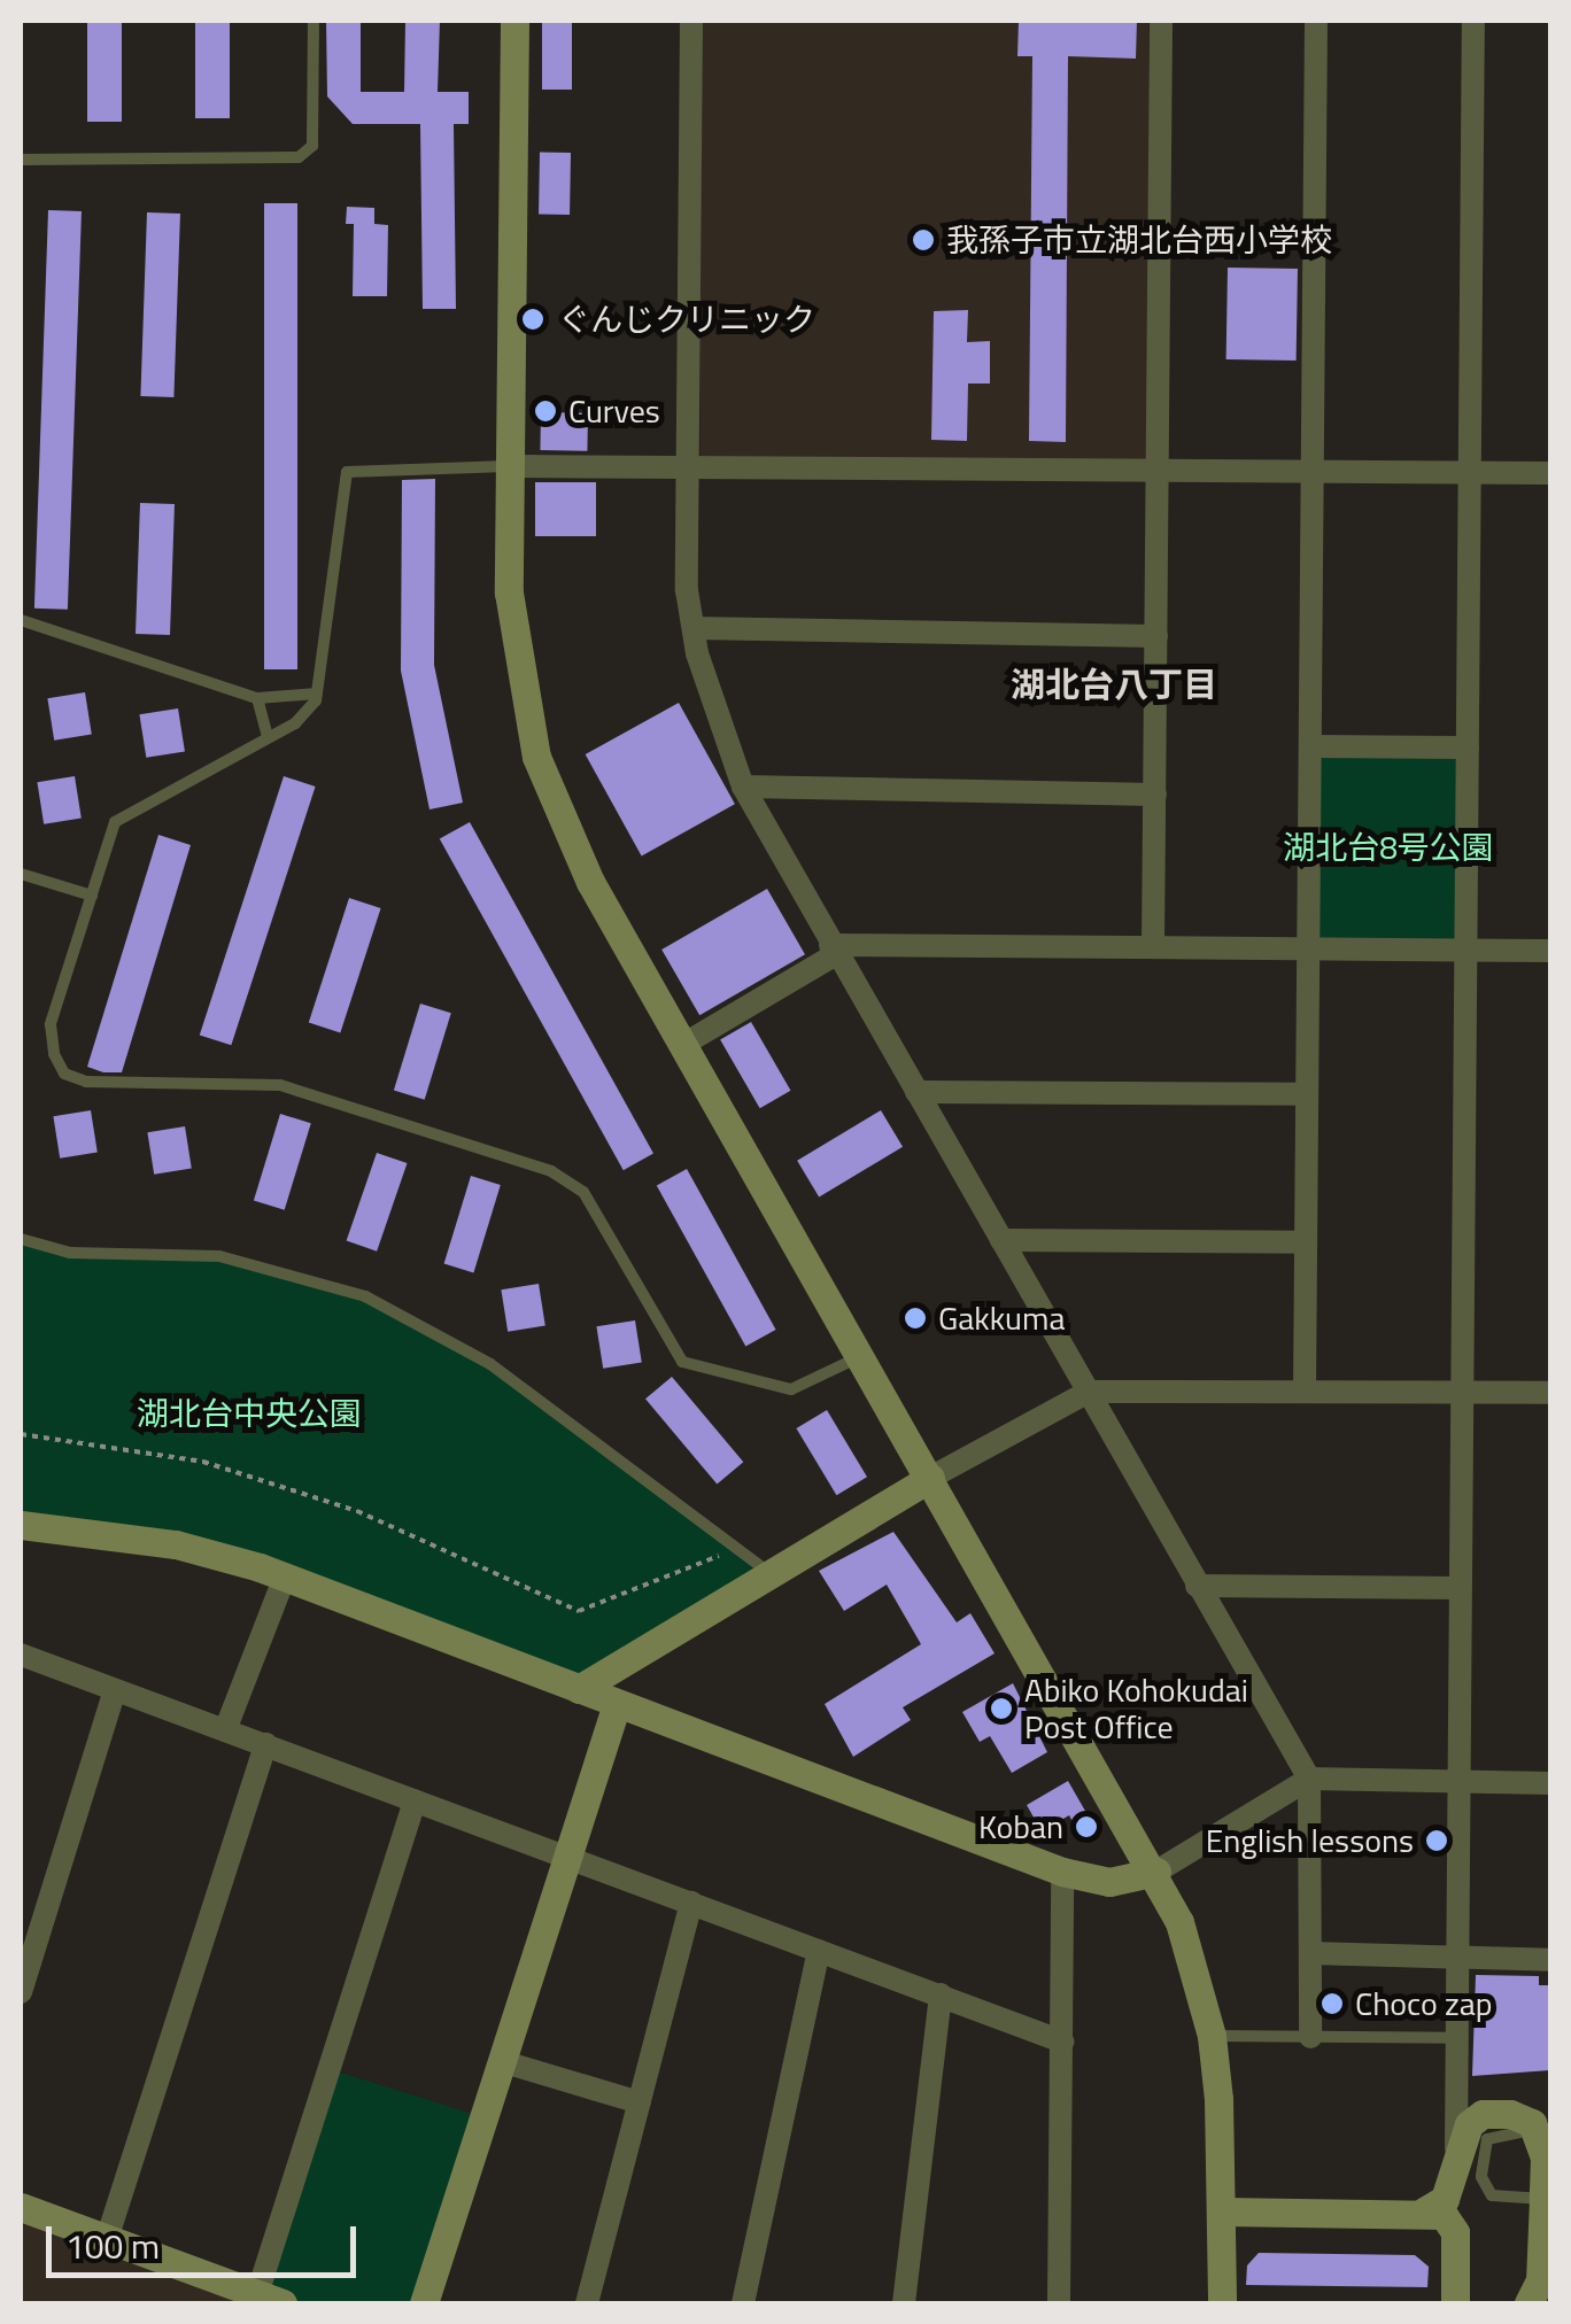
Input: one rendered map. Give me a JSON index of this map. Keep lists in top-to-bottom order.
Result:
{
  "districts": ["湖北台八丁目"],
  "parks": ["湖北台8号公園", "湖北台中央公園"],
  "places": [
    "我孫子市立湖北台西小学校",
    "ぐんじクリニック",
    "Curves",
    "Gakkuma",
    "Abiko Kohokudai Post Office",
    "Koban",
    "English lessons",
    "Choco zap"
  ],
  "scale_bar": "100 m"
}
